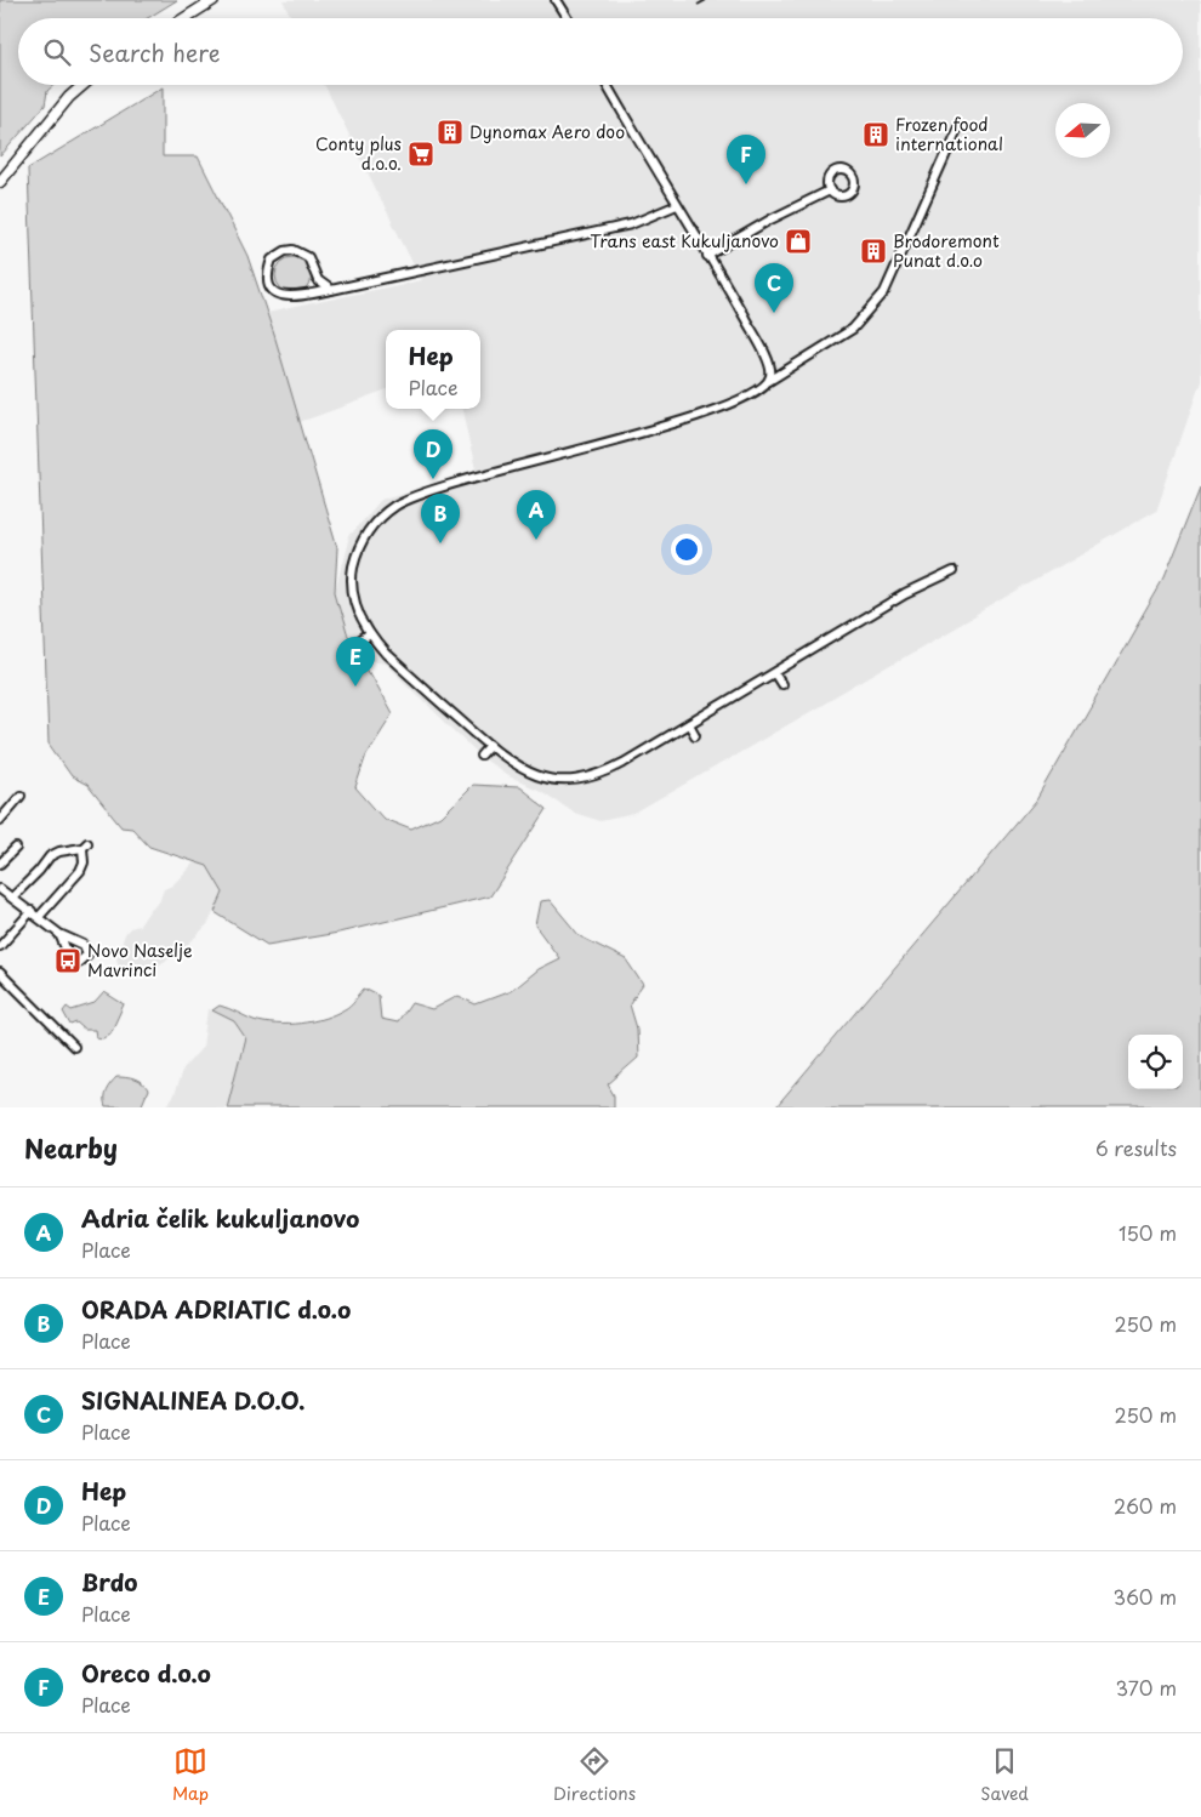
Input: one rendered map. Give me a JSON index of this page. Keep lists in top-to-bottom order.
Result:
{
  "places": {
    "building": ["Dynomax Aero doo", "Frozen food international", "Brodoremont Punat d.o.o"],
    "supermarket": ["Conty plus d.o.o."],
    "shop": ["Trans east Kukuljanovo"],
    "bus stop": ["Novo Naselje Mavrinci"]
  },
  "north": "left",
  "page": {
    "search": "Search here",
    "pins": [
      "F",
      "C",
      "D",
      "A",
      "B",
      "E"
    ],
    "popup": ["Hep", "Place"],
    "heading": ["Nearby", "6 results"],
    "list": [
      {
        "mark": "A",
        "name": "Adria čelik kukuljanovo",
        "note": "Place",
        "value": "150 m"
      },
      {
        "mark": "B",
        "name": "ORADA ADRIATIC d.o.o",
        "note": "Place",
        "value": "250 m"
      },
      {
        "mark": "C",
        "name": "SIGNALINEA D.O.O.",
        "note": "Place",
        "value": "250 m"
      },
      {
        "mark": "D",
        "name": "Hep",
        "note": "Place",
        "value": "260 m"
      },
      {
        "mark": "E",
        "name": "Brdo",
        "note": "Place",
        "value": "360 m"
      },
      {
        "mark": "F",
        "name": "Oreco d.o.o",
        "note": "Place",
        "value": "370 m"
      }
    ],
    "nav": ["Map", "Directions", "Saved"]
  }
}
